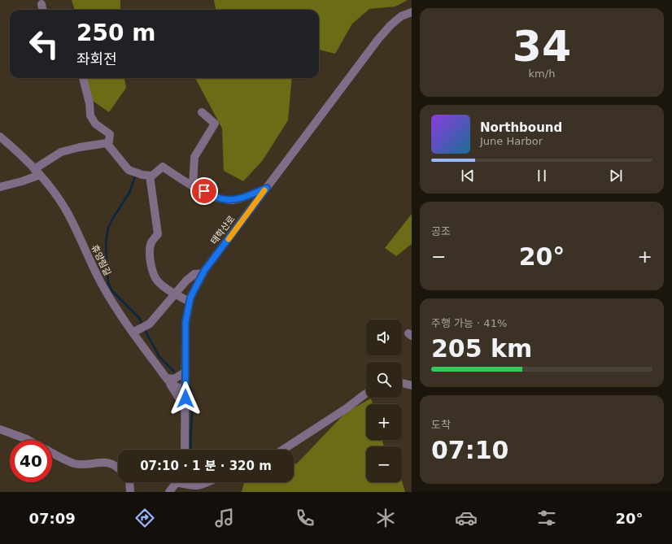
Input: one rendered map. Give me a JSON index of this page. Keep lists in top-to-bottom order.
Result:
{
  "streets": {
    "street": ["태학산로", "휴양림길"]
  },
  "crossings": [
    ["태학산로", "휴양림길"]
  ],
  "page": {
    "tile": [
      ["34", "km/h"],
      "공조",
      ["주행 가능 · 41%", "205 km"],
      ["도착", "07:10"]
    ],
    "turn": ["250 m", "좌회전"],
    "song": ["Northbound", "June Harbor"],
    "heat": ["−", "20°", "+"],
    "map_buttons": ["+", "−"],
    "limit": "40",
    "trip": "07:10 · 1 분 · 320 m",
    "tabs": ["07:09", "20°"]
  }
}
